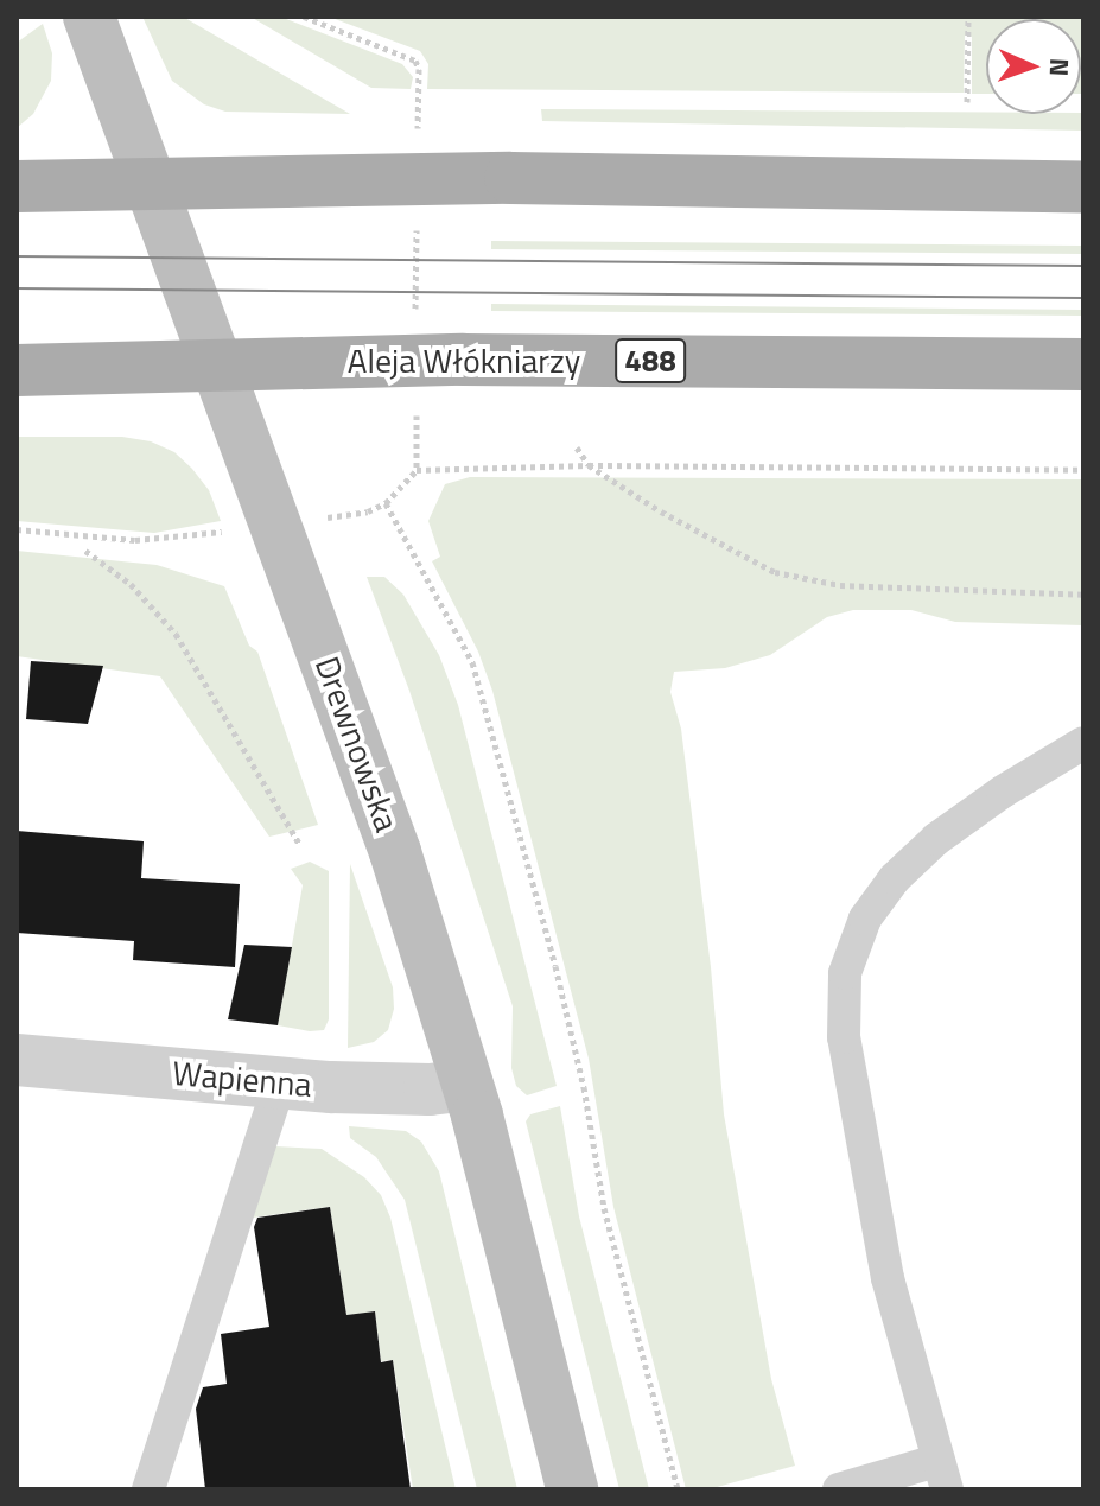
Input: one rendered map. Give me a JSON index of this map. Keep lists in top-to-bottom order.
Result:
{
  "streets": {
    "main road": ["Aleja Włókniarzy", "488", "Drewnowska"],
    "street": ["Wapienna"]
  },
  "crossings": [
    ["Aleja Włókniarzy", "Drewnowska"],
    ["Drewnowska", "Wapienna"]
  ],
  "north": "right"
}
